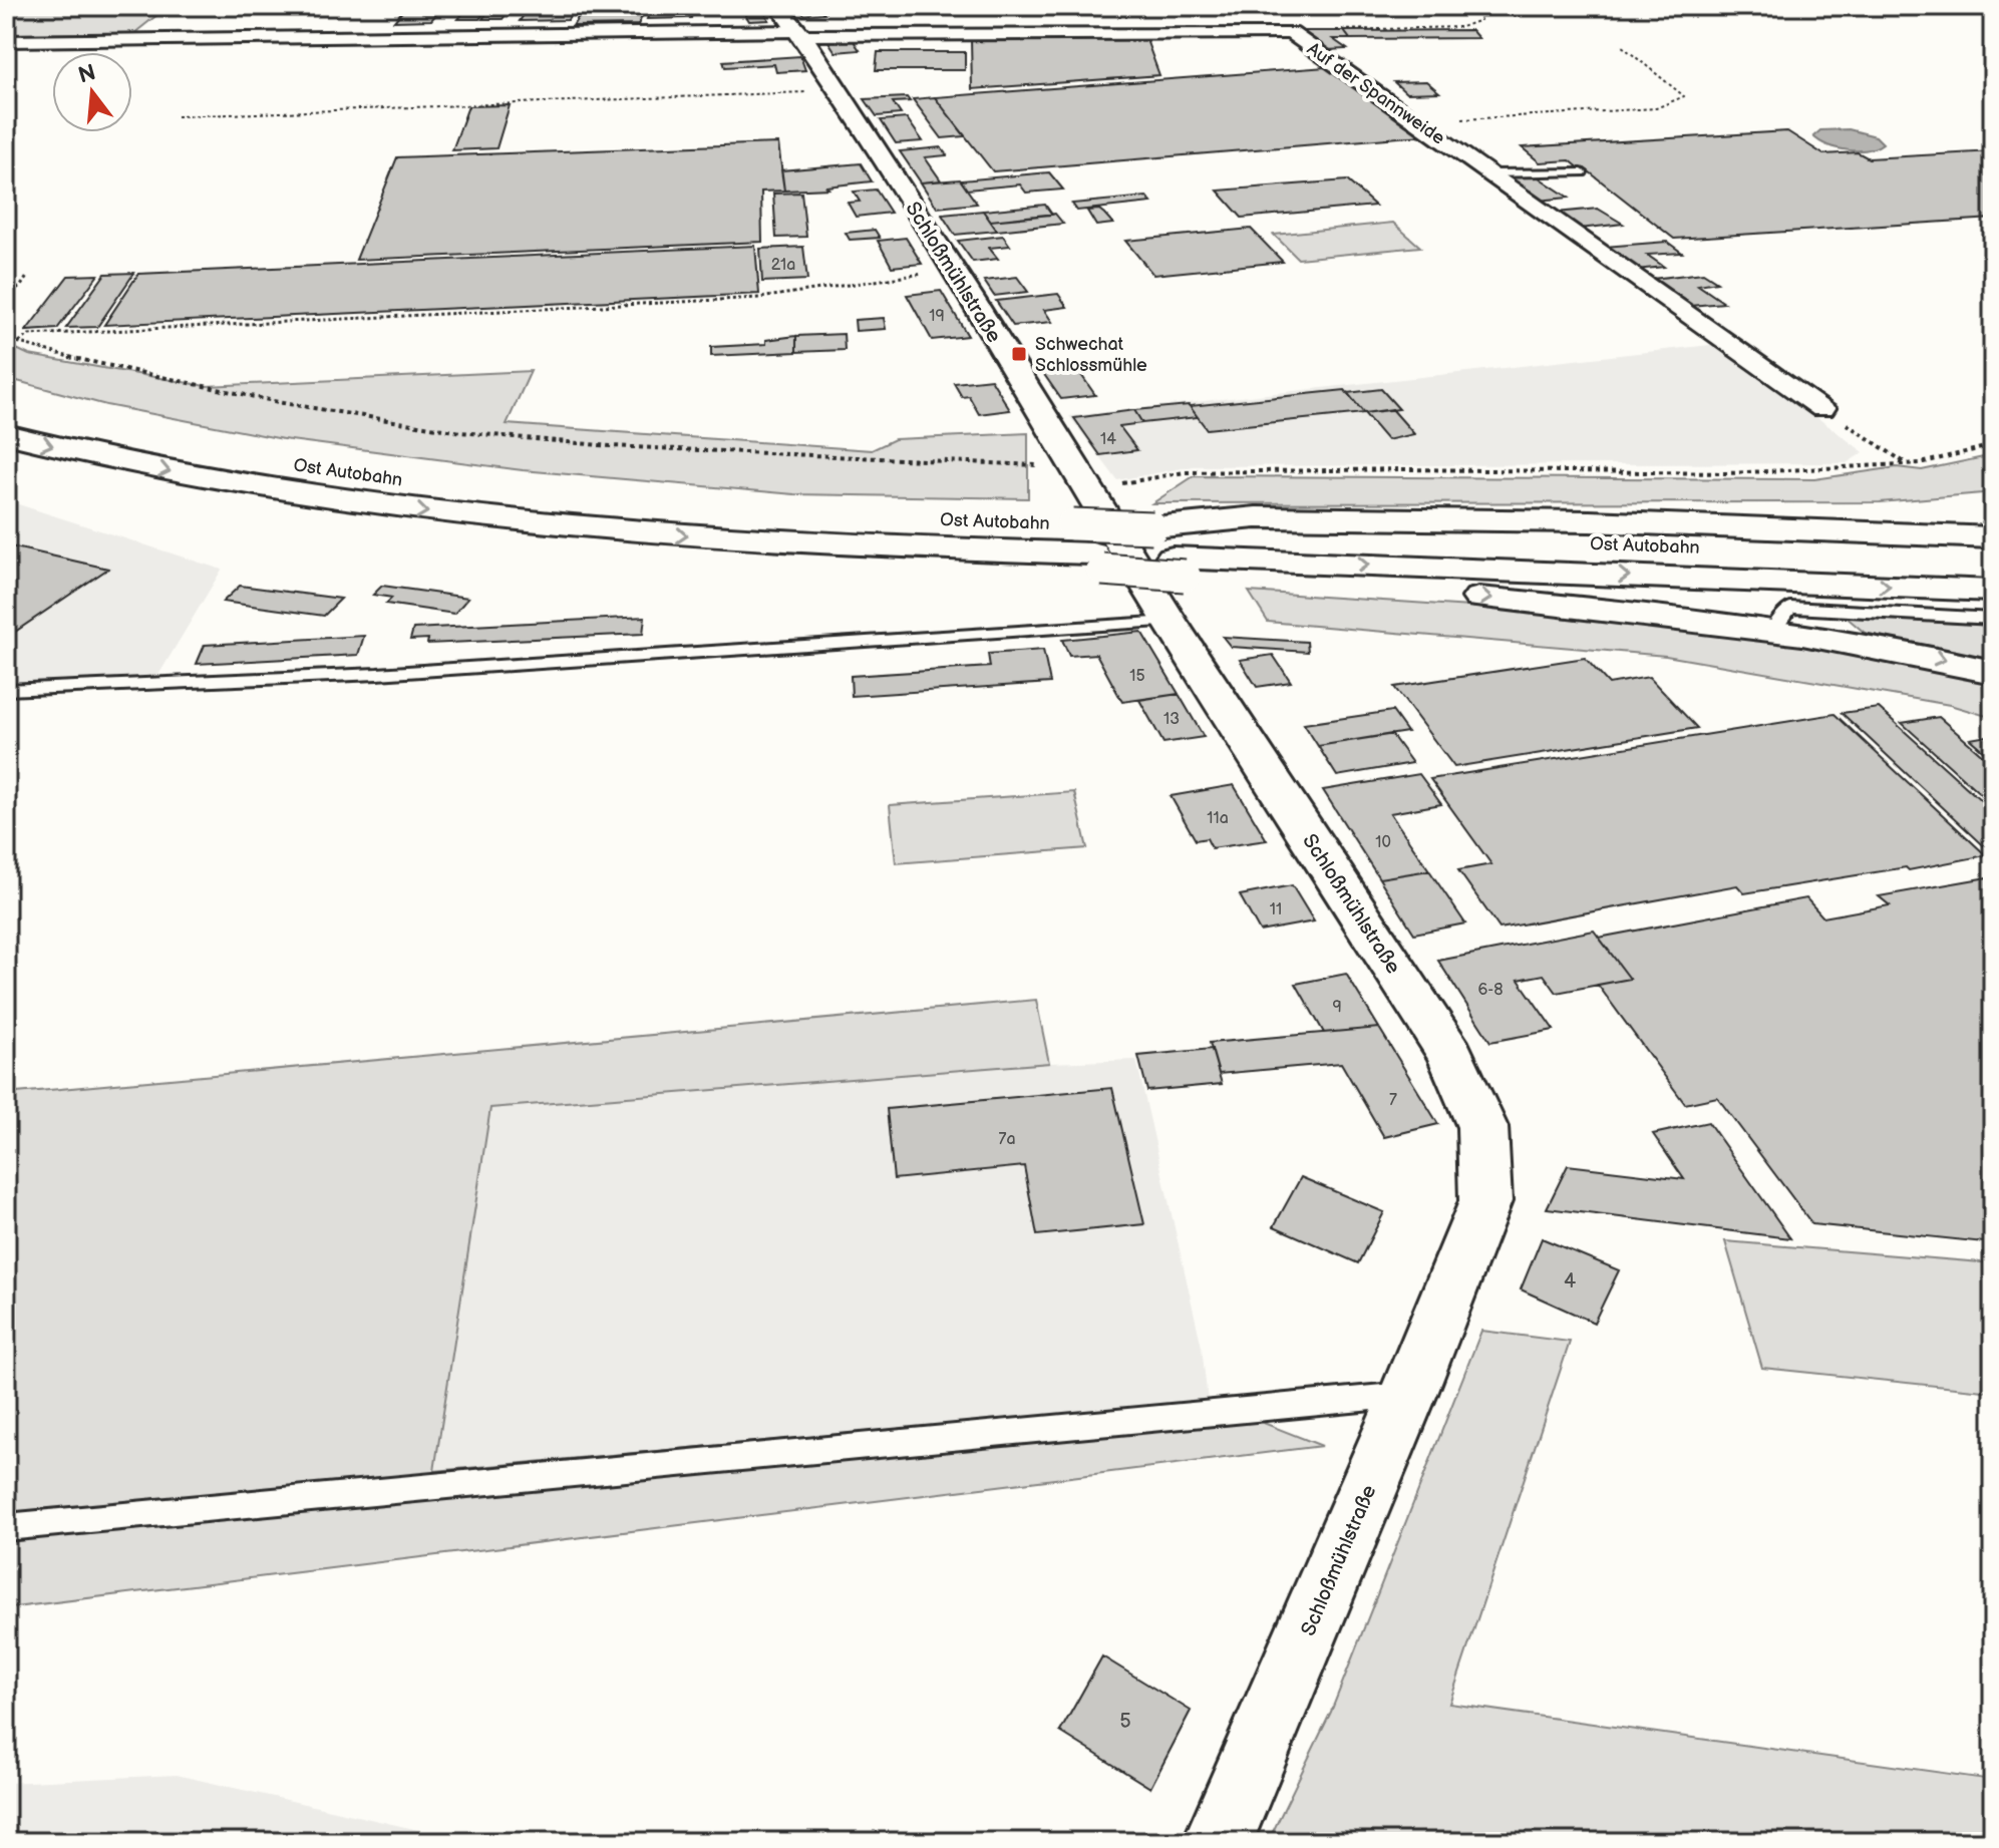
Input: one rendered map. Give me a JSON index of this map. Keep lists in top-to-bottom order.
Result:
{
  "streets": {
    "main road": ["Schloßmühlstraße", "Ost Autobahn"],
    "street": ["Auf der Spannweide"]
  },
  "crossings": [
    ["Auf der Spannweide", "Schloßmühlstraße"],
    ["Schloßmühlstraße", "Ost Autobahn"]
  ],
  "places": {
    "transit": ["Schwechat Schlossmühle"]
  },
  "house_numbers": [
    "21a",
    "19",
    "14",
    "15",
    "13",
    "11a",
    "10",
    "11",
    "6-8",
    "9",
    "7",
    "7a",
    "4",
    "5"
  ],
  "north": "top"
}
